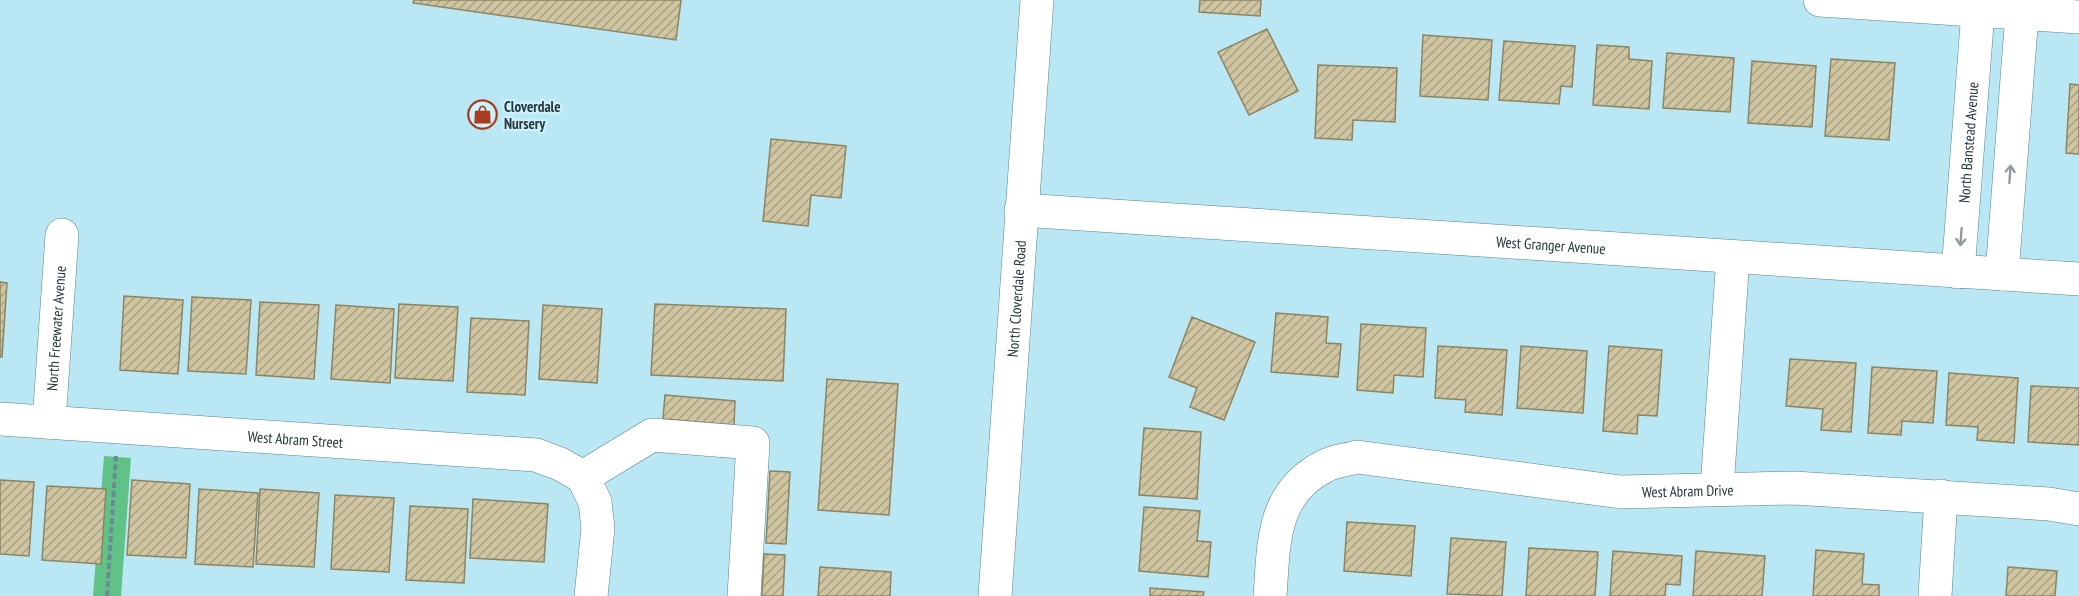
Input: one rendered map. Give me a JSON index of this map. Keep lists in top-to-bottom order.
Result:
{
  "streets": {
    "street": [
      "North Banstead Avenue",
      "West Granger Avenue",
      "North Cloverdale Road",
      "North Freewater Avenue",
      "West Abram Street",
      "West Abram Drive"
    ]
  },
  "crossings": [
    ["North Banstead Avenue", "West Granger Avenue"],
    ["West Granger Avenue", "North Cloverdale Road"],
    ["North Freewater Avenue", "West Abram Street"]
  ],
  "places": {
    "shop": ["Cloverdale Nursery"]
  }
}
